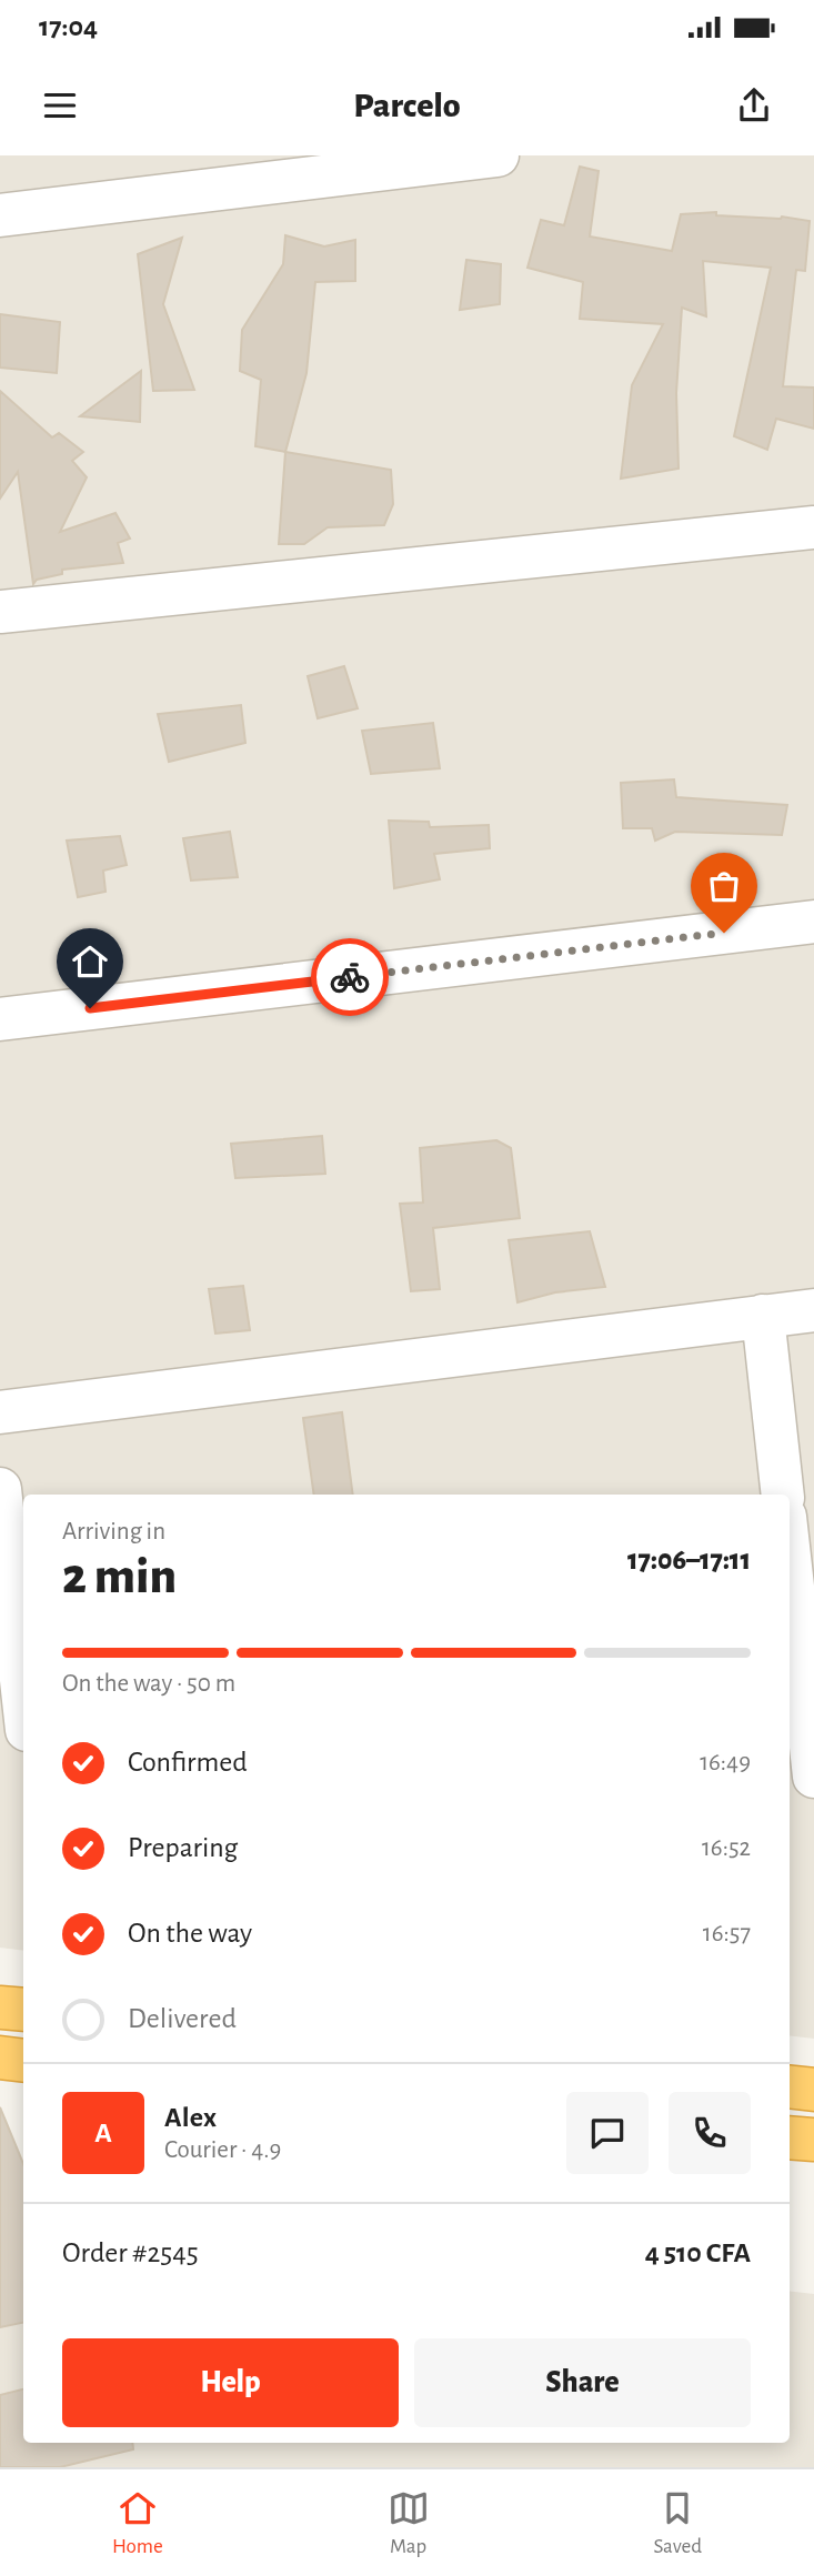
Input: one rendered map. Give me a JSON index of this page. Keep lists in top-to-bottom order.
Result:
{
  "page": {
    "status": "17:04",
    "header": "Parcelo",
    "heading": ["2 min", "Arriving in", "17:06–17:11"],
    "panel": [
      "Alex",
      "Courier · 4.9",
      "Order #2545",
      "4 510 CFA"
    ],
    "bar": "On the way · 50 m",
    "list": [
      ["Confirmed", "16:49"],
      ["Preparing", "16:52"],
      ["On the way", "16:57"],
      "Delivered"
    ],
    "round": "A",
    "buttons": ["Help", "Share"],
    "tabs": ["Home", "Map", "Saved"]
  }
}
